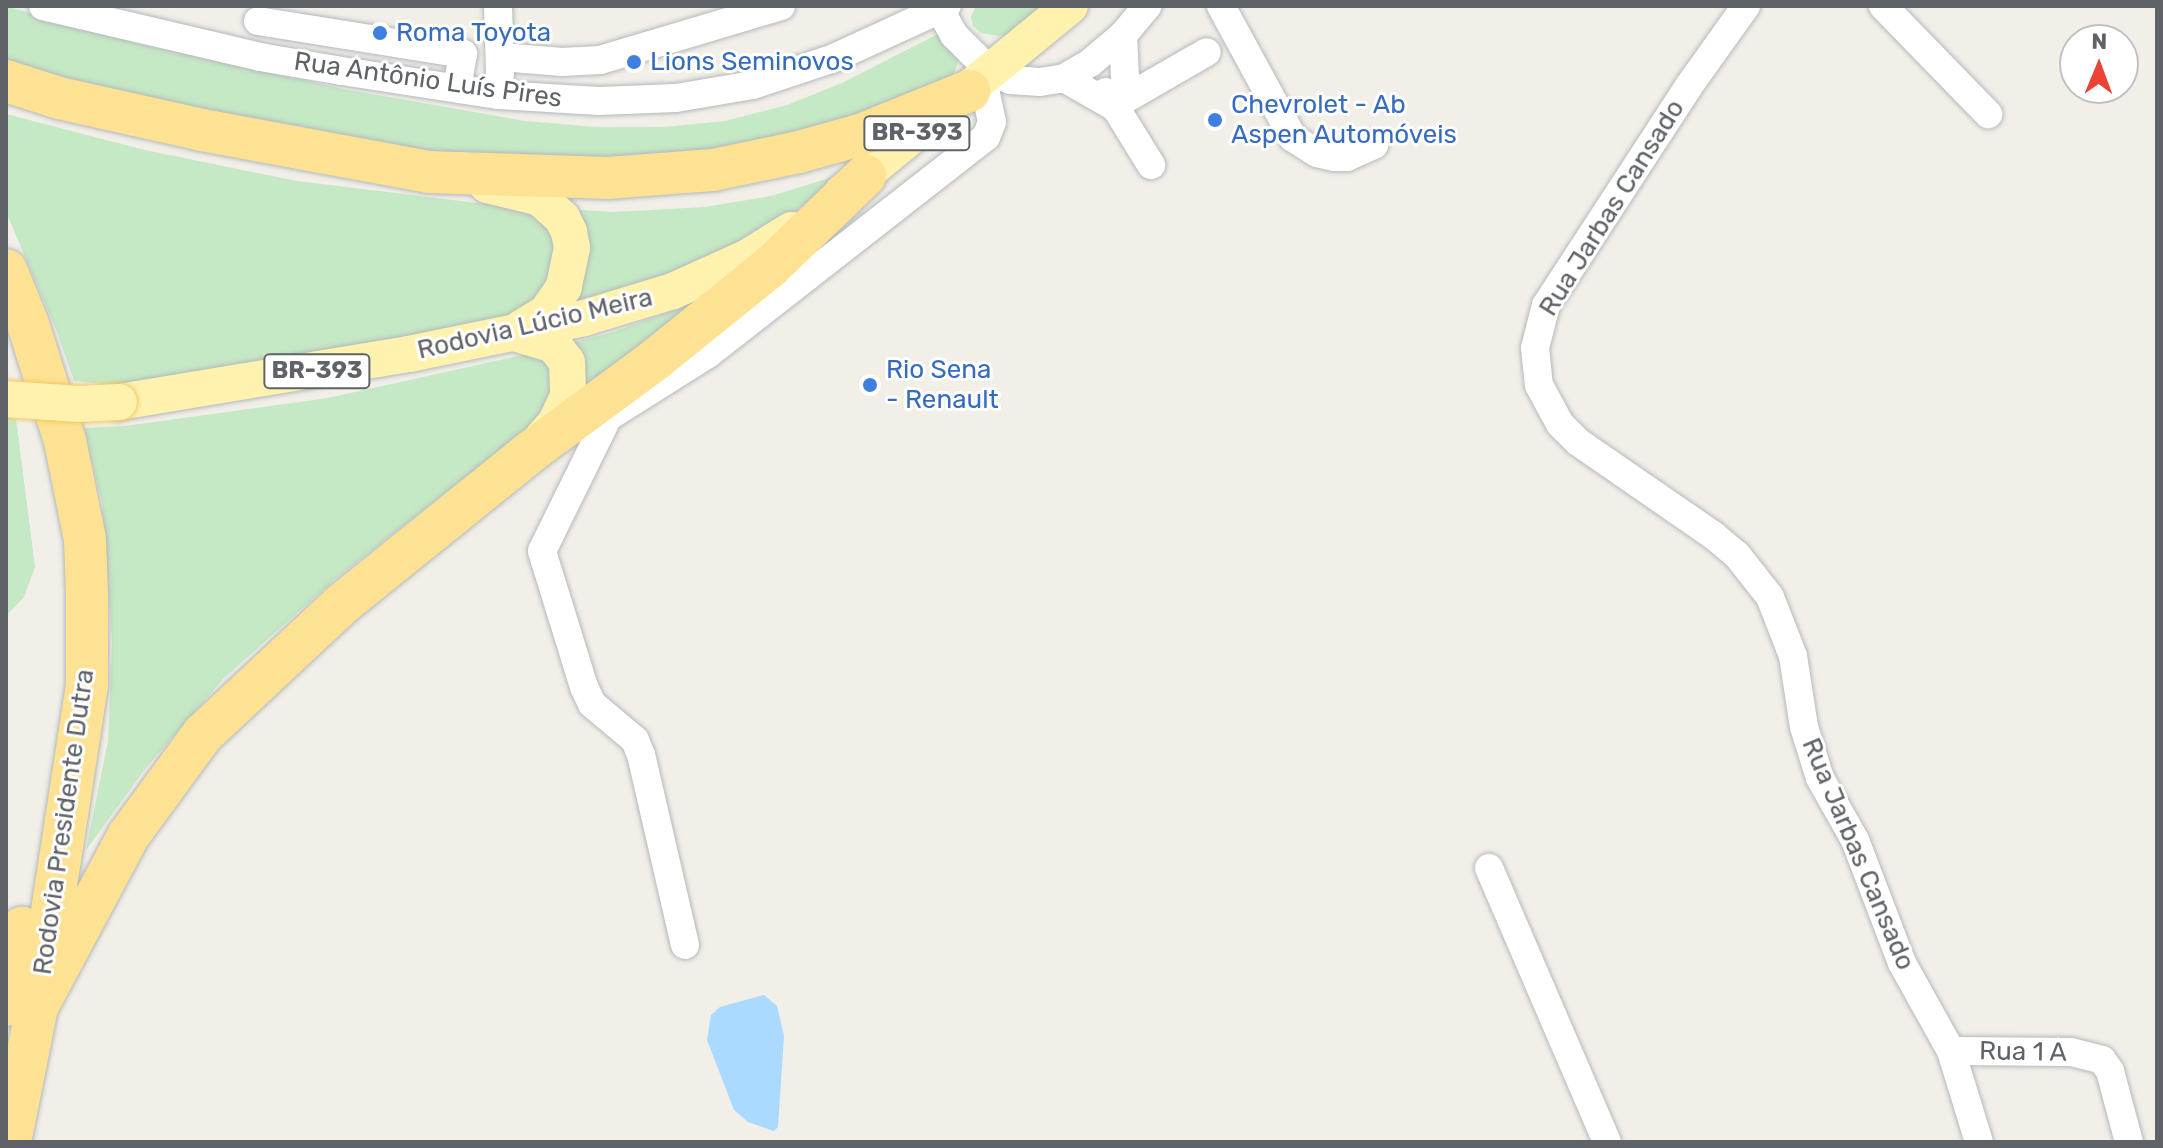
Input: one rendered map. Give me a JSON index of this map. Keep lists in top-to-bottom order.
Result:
{
  "streets": {
    "highway": ["Rodovia Presidente Dutra"],
    "main road": ["BR-393", "Rodovia Lúcio Meira"],
    "street": ["Rua Antônio Luís Pires", "Rua Jarbas Cansado", "Rua 1 A"]
  },
  "crossings": [
    ["Rua Jarbas Cansado", "Rua 1 A"]
  ],
  "places": [
    "Roma Toyota",
    "Lions Seminovos",
    "Chevrolet - Ab Aspen Automóveis",
    "Rio Sena - Renault"
  ],
  "north": "top"
}
